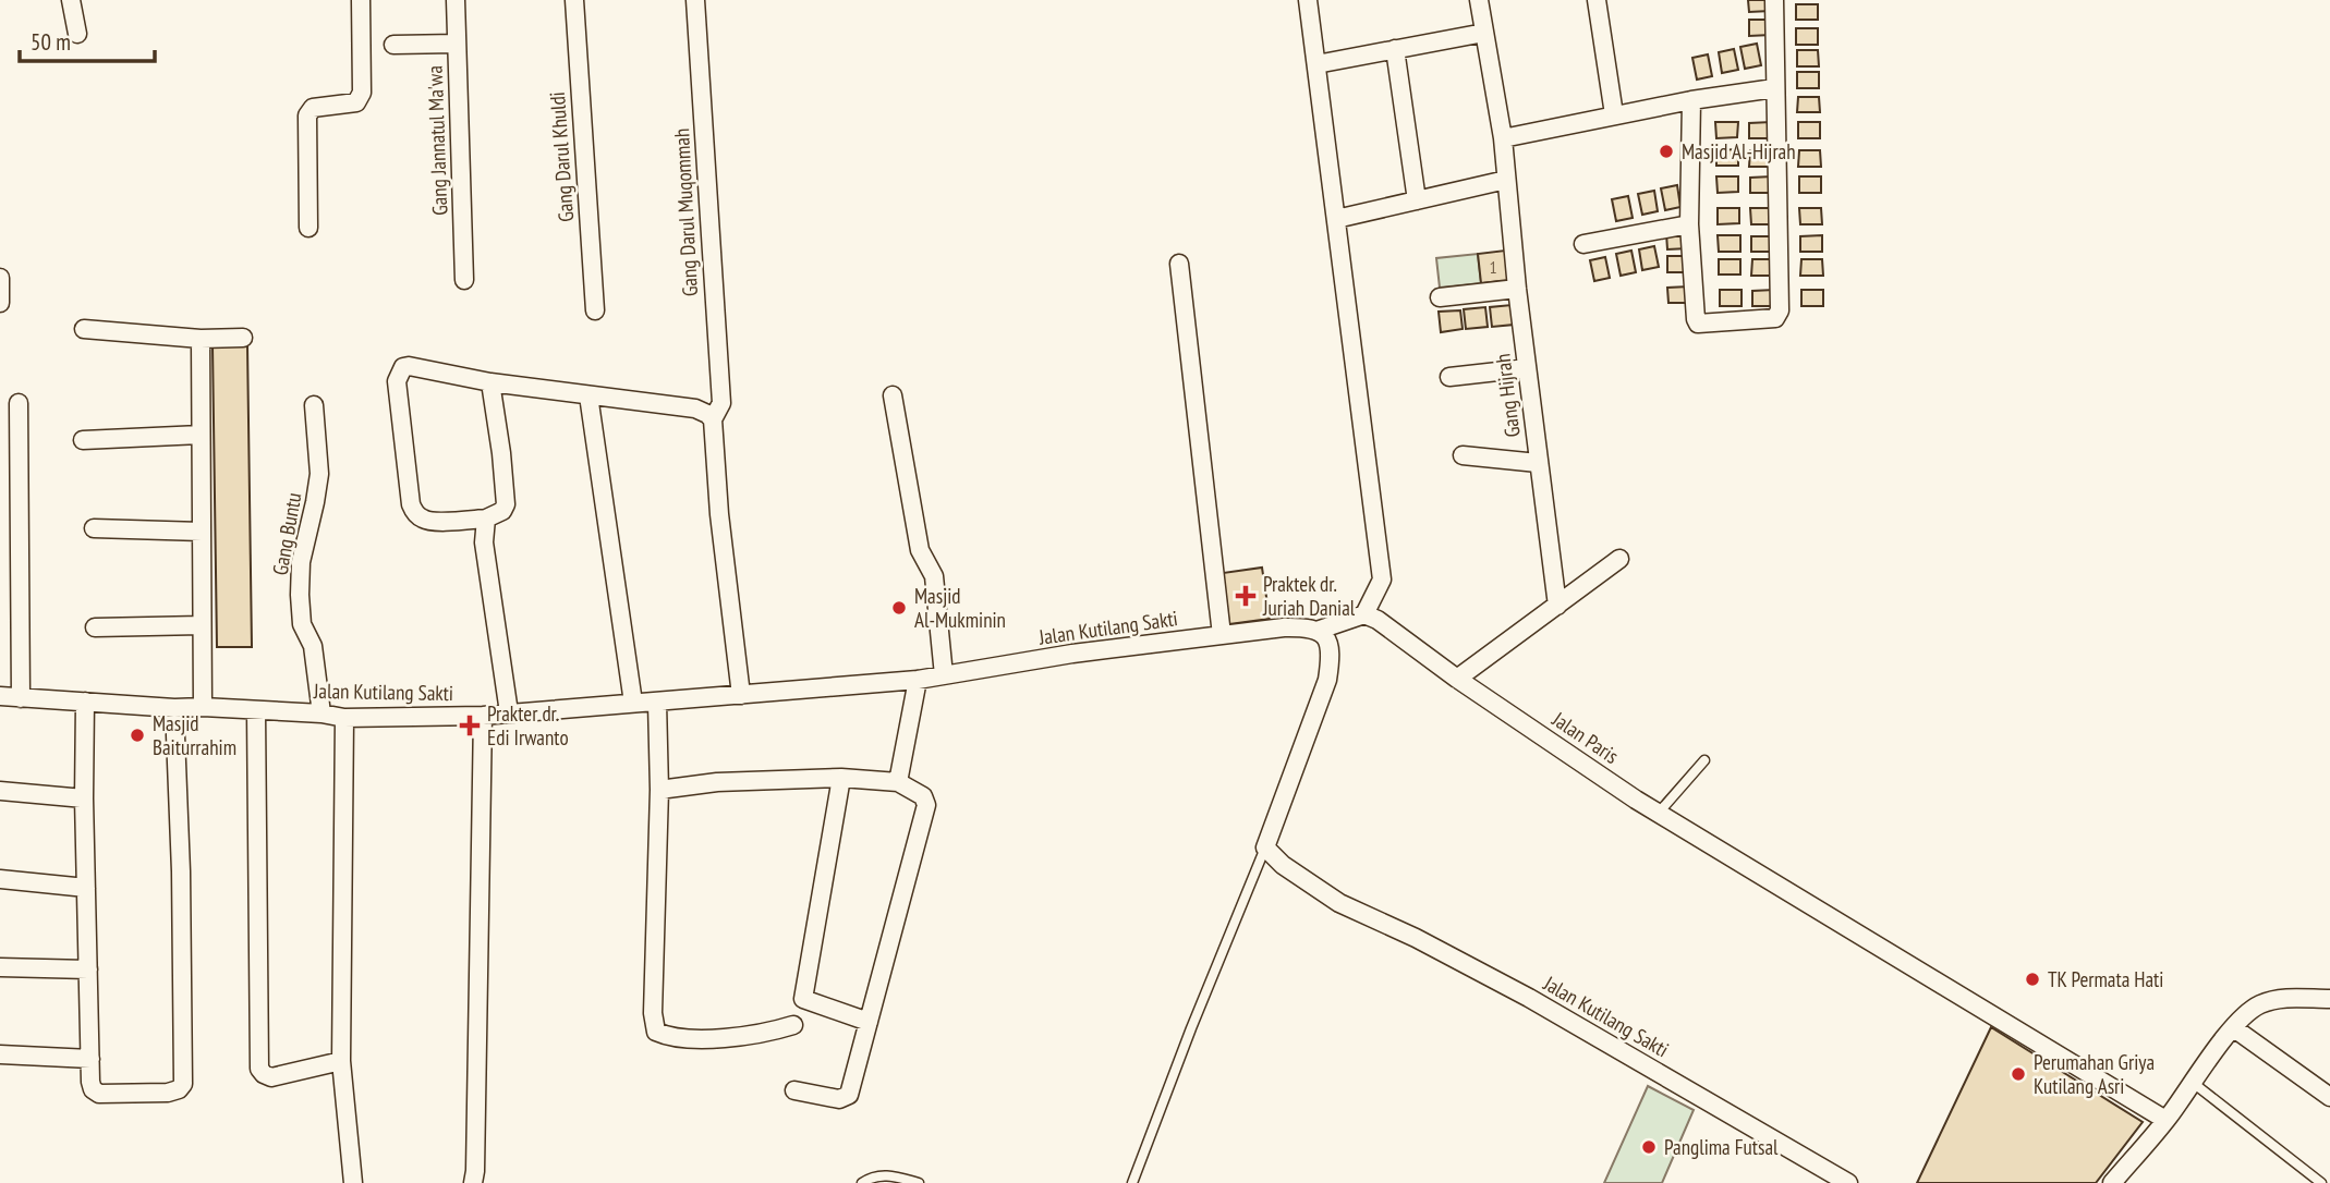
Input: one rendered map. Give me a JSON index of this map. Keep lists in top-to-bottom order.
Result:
{
  "streets": {
    "street": [
      "Gang Jannatul Ma'wa",
      "Gang Darul Khuldi",
      "Gang Darul Muqommah",
      "Gang Hijrah",
      "Gang Buntu",
      "Jalan Kutilang Sakti",
      "Jalan Paris"
    ]
  },
  "crossings": [
    ["Gang Darul Muqommah", "Jalan Kutilang Sakti"],
    ["Gang Buntu", "Jalan Kutilang Sakti"]
  ],
  "places": {
    "other": [
      "Masjid Al-Hijrah",
      "Masjid Al-Mukminin",
      "Masjid Baiturrahim",
      "TK Permata Hati",
      "Perumahan Griya Kutilang Asri",
      "Panglima Futsal"
    ],
    "health": ["Praktek dr. Juriah Danial", "Prakter dr. Edi Irwanto"]
  },
  "house_numbers": ["1"],
  "scale_bar": "50 m"
}
